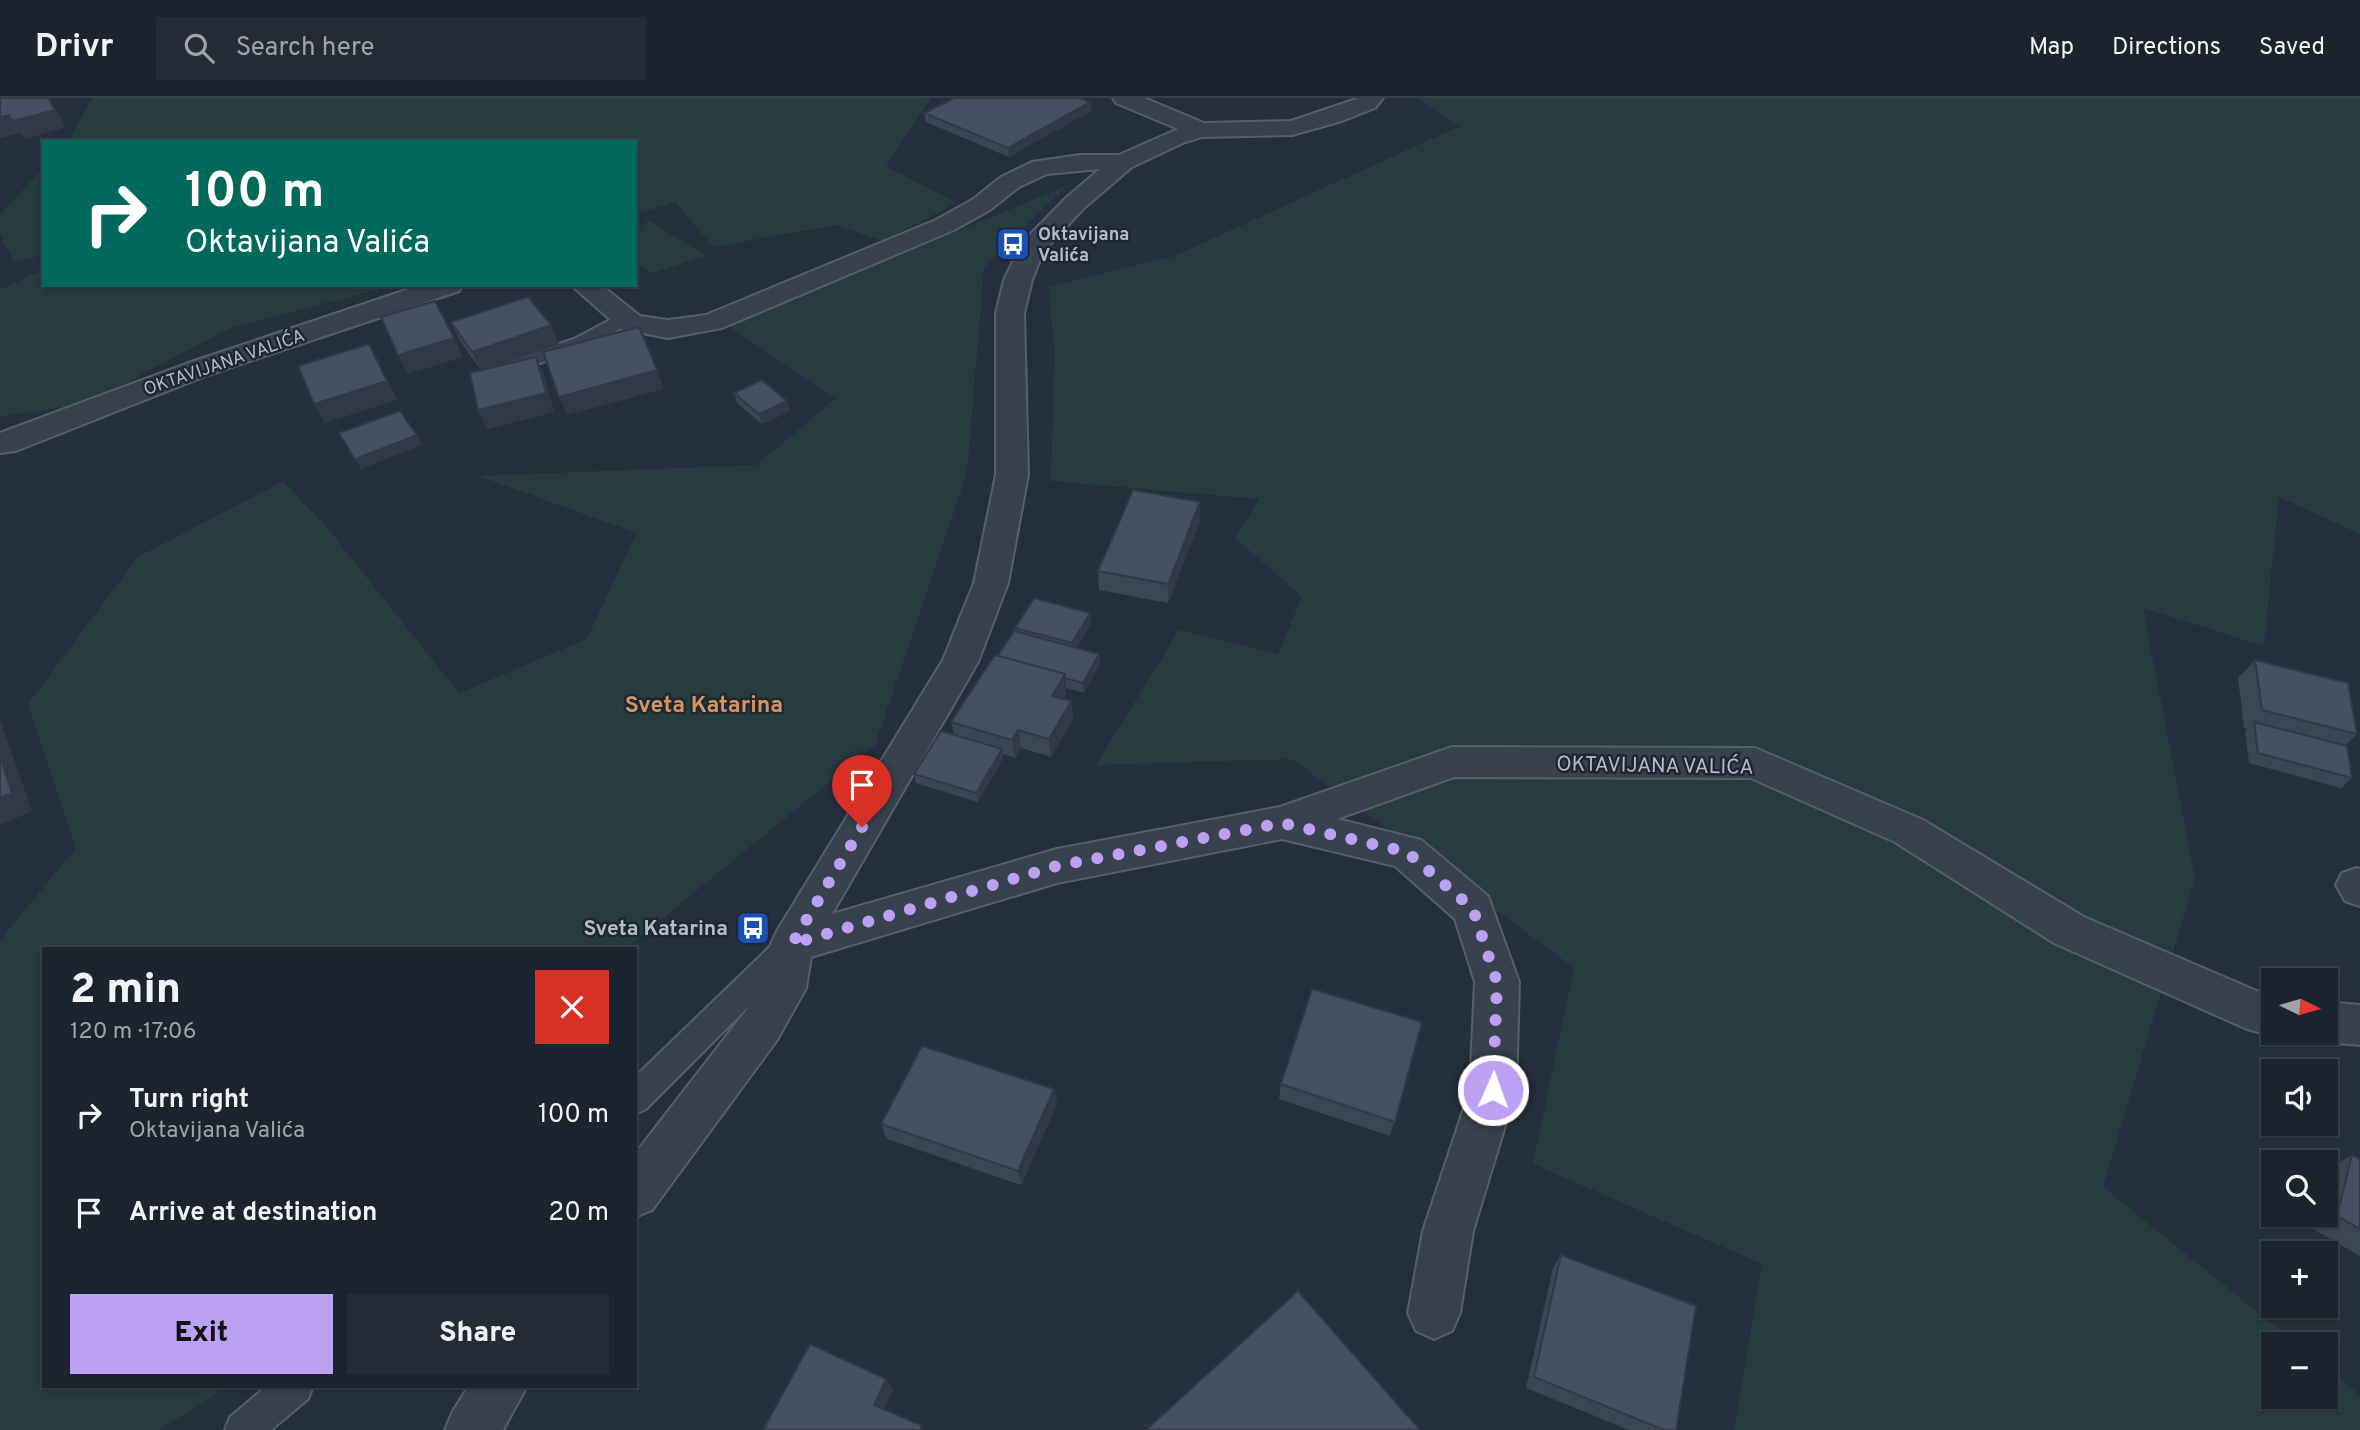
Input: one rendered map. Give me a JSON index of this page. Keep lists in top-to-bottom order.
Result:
{
  "streets": {
    "street": ["OKTAVIJANA VALIĆA"]
  },
  "districts": ["Sveta Katarina"],
  "places": {
    "bus stop": ["Oktavijana Valića", "Sveta Katarina"]
  },
  "north": "right",
  "page": {
    "header": "Drivr",
    "search": "Search here",
    "nav": ["Map", "Directions", "Saved"],
    "turn": ["100 m", "Oktavijana Valića"],
    "heading": ["2 min", "120 m · 17:06"],
    "map_buttons": ["+", "−"],
    "list": [
      {
        "name": "Turn right",
        "note": "Oktavijana Valića",
        "value": "100 m"
      },
      {
        "name": "Arrive at destination",
        "value": "20 m"
      }
    ],
    "buttons": ["Exit", "Share"]
  }
}
